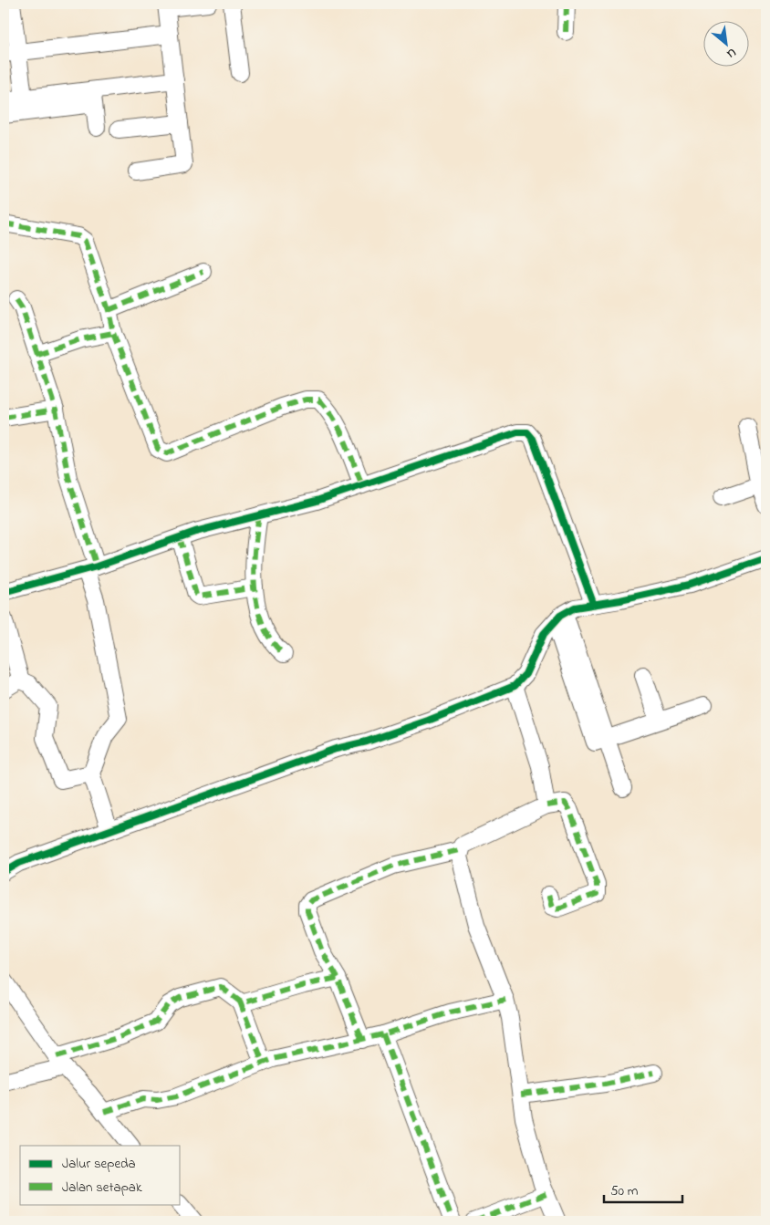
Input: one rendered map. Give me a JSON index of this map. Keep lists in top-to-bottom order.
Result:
{
  "legend": ["Jalur sepeda", "Jalan setapak"],
  "scale_bar": "50 m",
  "north": "bottom right"
}
